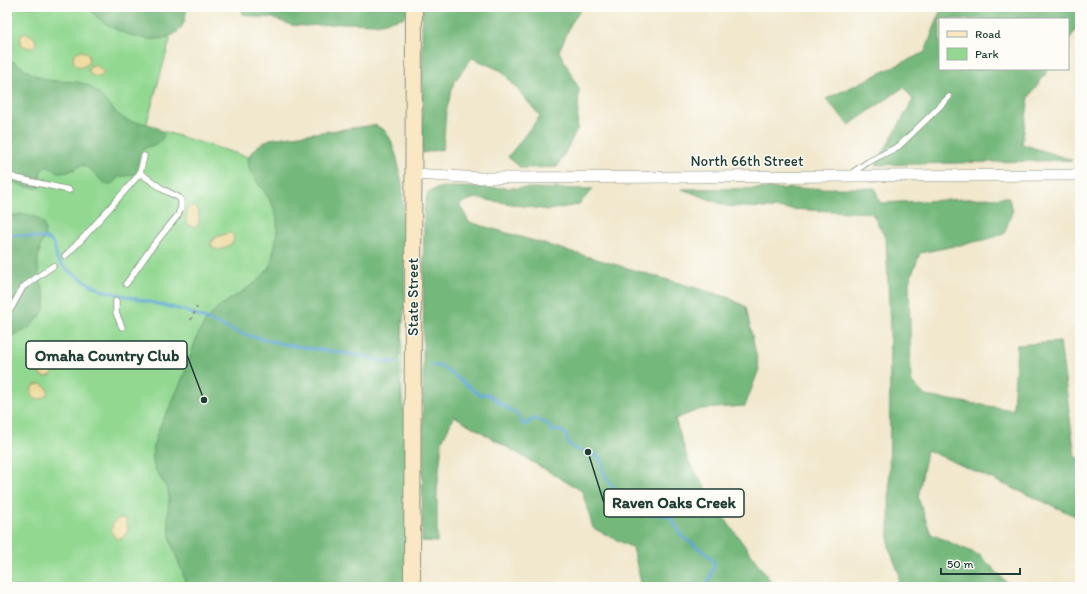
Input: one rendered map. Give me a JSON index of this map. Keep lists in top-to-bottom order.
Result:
{
  "streets": {
    "street": ["North 66th Street", "State Street"]
  },
  "crossings": [
    ["North 66th Street", "State Street"]
  ],
  "places": ["Omaha Country Club", "Raven Oaks Creek"],
  "legend": ["Road", "Park"],
  "scale_bar": "50 m"
}
